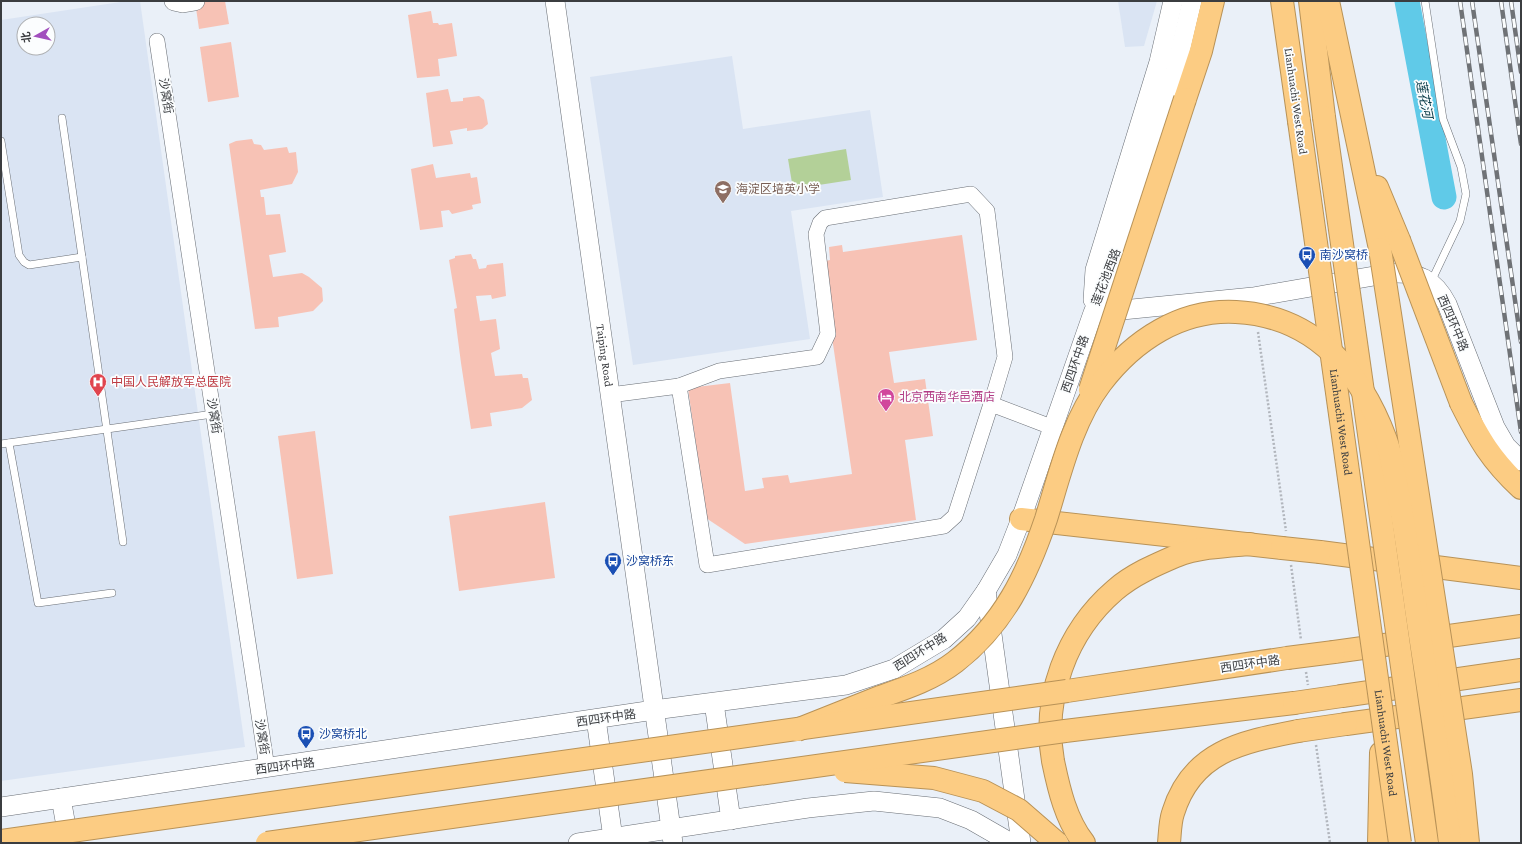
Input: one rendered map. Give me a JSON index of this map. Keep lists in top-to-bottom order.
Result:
{
  "streets": {
    "highway": ["Lianhuachi West Road", "西四环中路"],
    "street": ["沙窝街", "莲花池西路", "Taiping Road"]
  },
  "crossings": [
    ["沙窝街", "西四环中路"],
    ["莲花池西路", "西四环中路"],
    ["西四环中路", "Taiping Road"]
  ],
  "water": ["莲花河"],
  "places": {
    "school or university": ["海淀区培英小学"],
    "bus stop": ["南沙窝桥", "沙窝桥东", "沙窝桥北"],
    "hospital": ["中国人民解放军总医院"],
    "hotel": ["北京西南华邑酒店"]
  },
  "north": "left"
}
